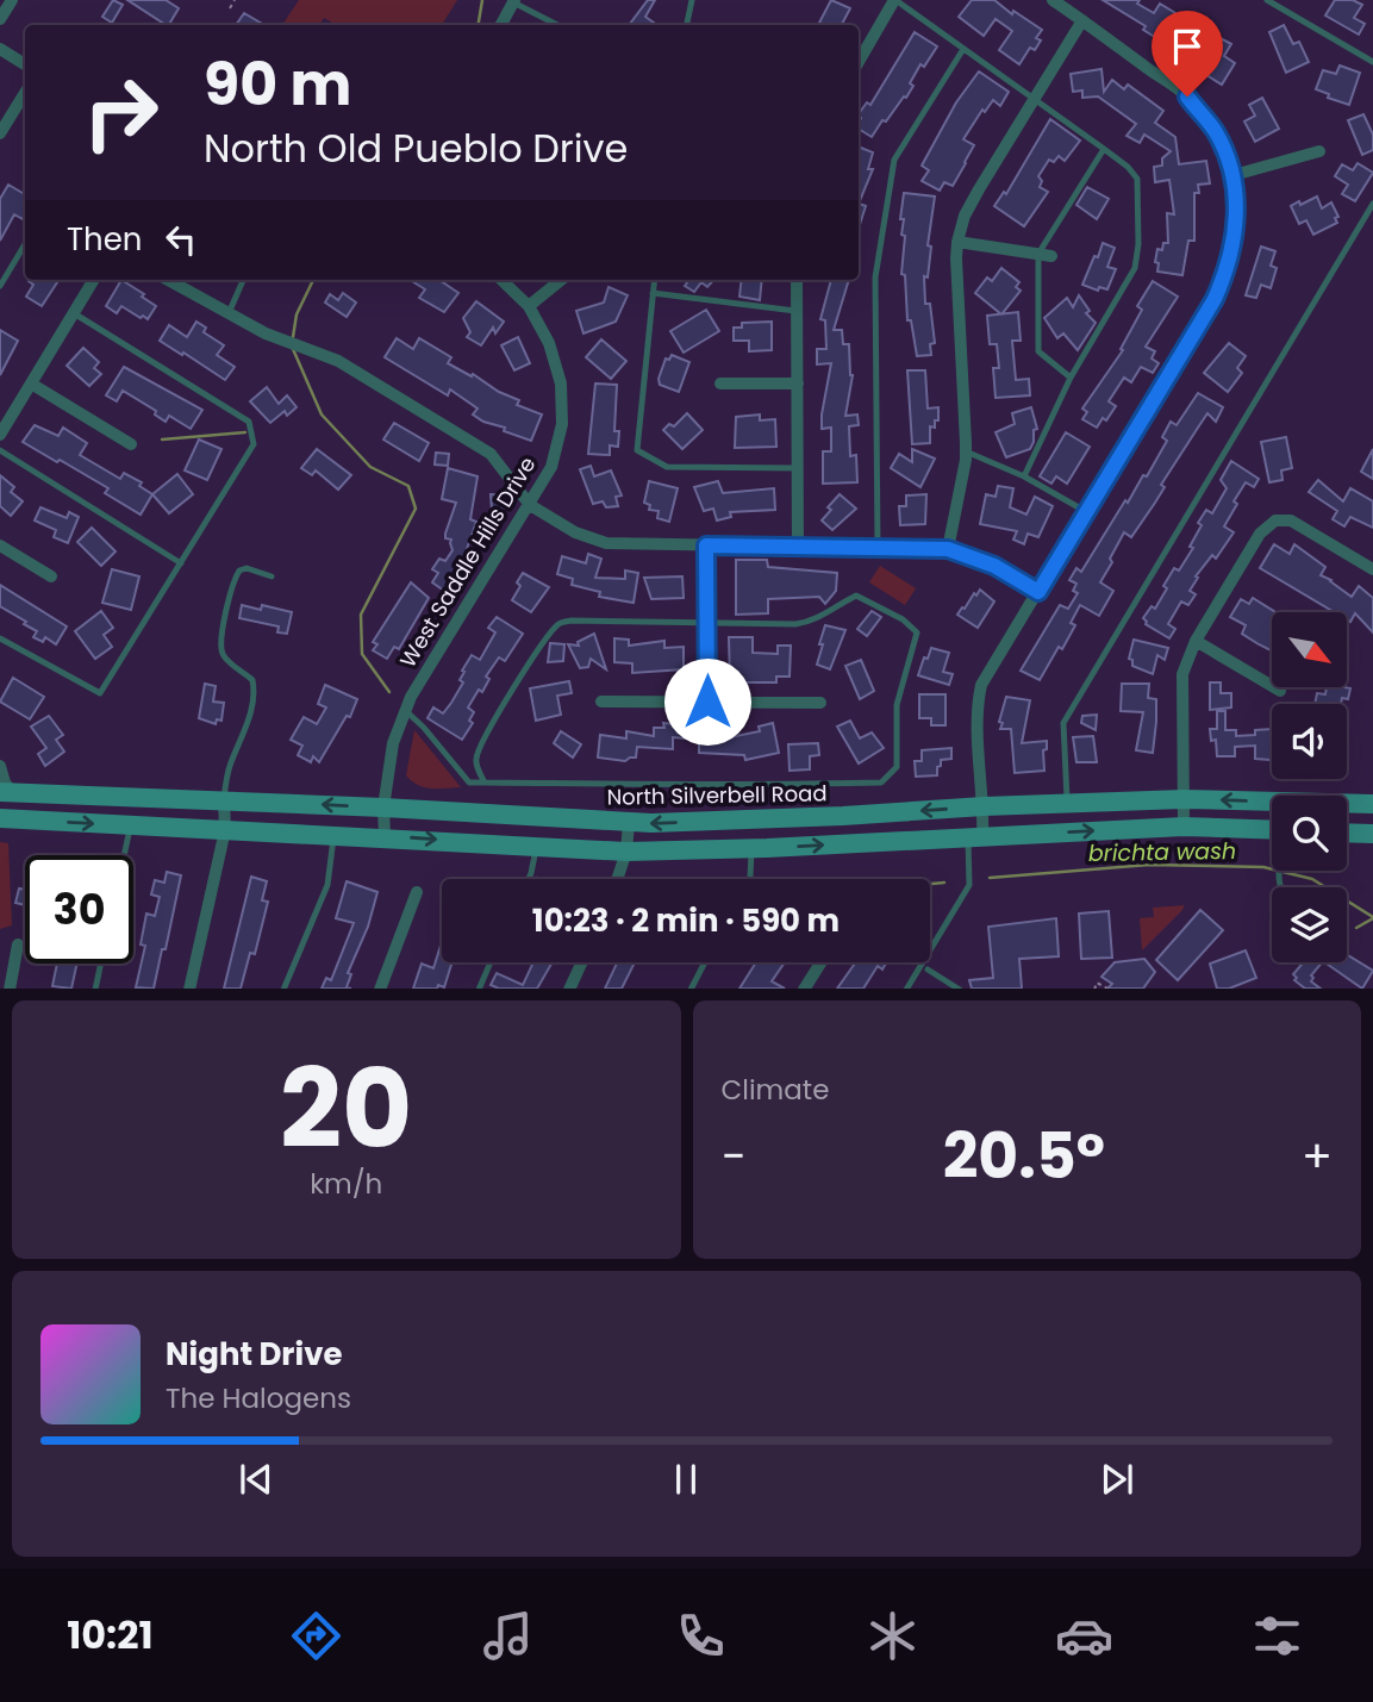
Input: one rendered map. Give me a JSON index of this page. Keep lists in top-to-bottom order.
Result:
{
  "streets": {
    "main road": ["North Silverbell Road"],
    "street": ["West Saddle Hills Drive"]
  },
  "crossings": [
    ["West Saddle Hills Drive", "North Silverbell Road"]
  ],
  "water": ["brichta wash"],
  "north": "bottom right",
  "page": {
    "turn": ["90 m", "North Old Pueblo Drive"],
    "then": "Then",
    "limit": "30",
    "trip": "10:23 · 2 min · 590 m",
    "tile": [
      ["20", "km/h"],
      "Climate"
    ],
    "heat": ["−", "20.5°", "+"],
    "song": ["Night Drive", "The Halogens"],
    "tabs": "10:21"
  }
}
